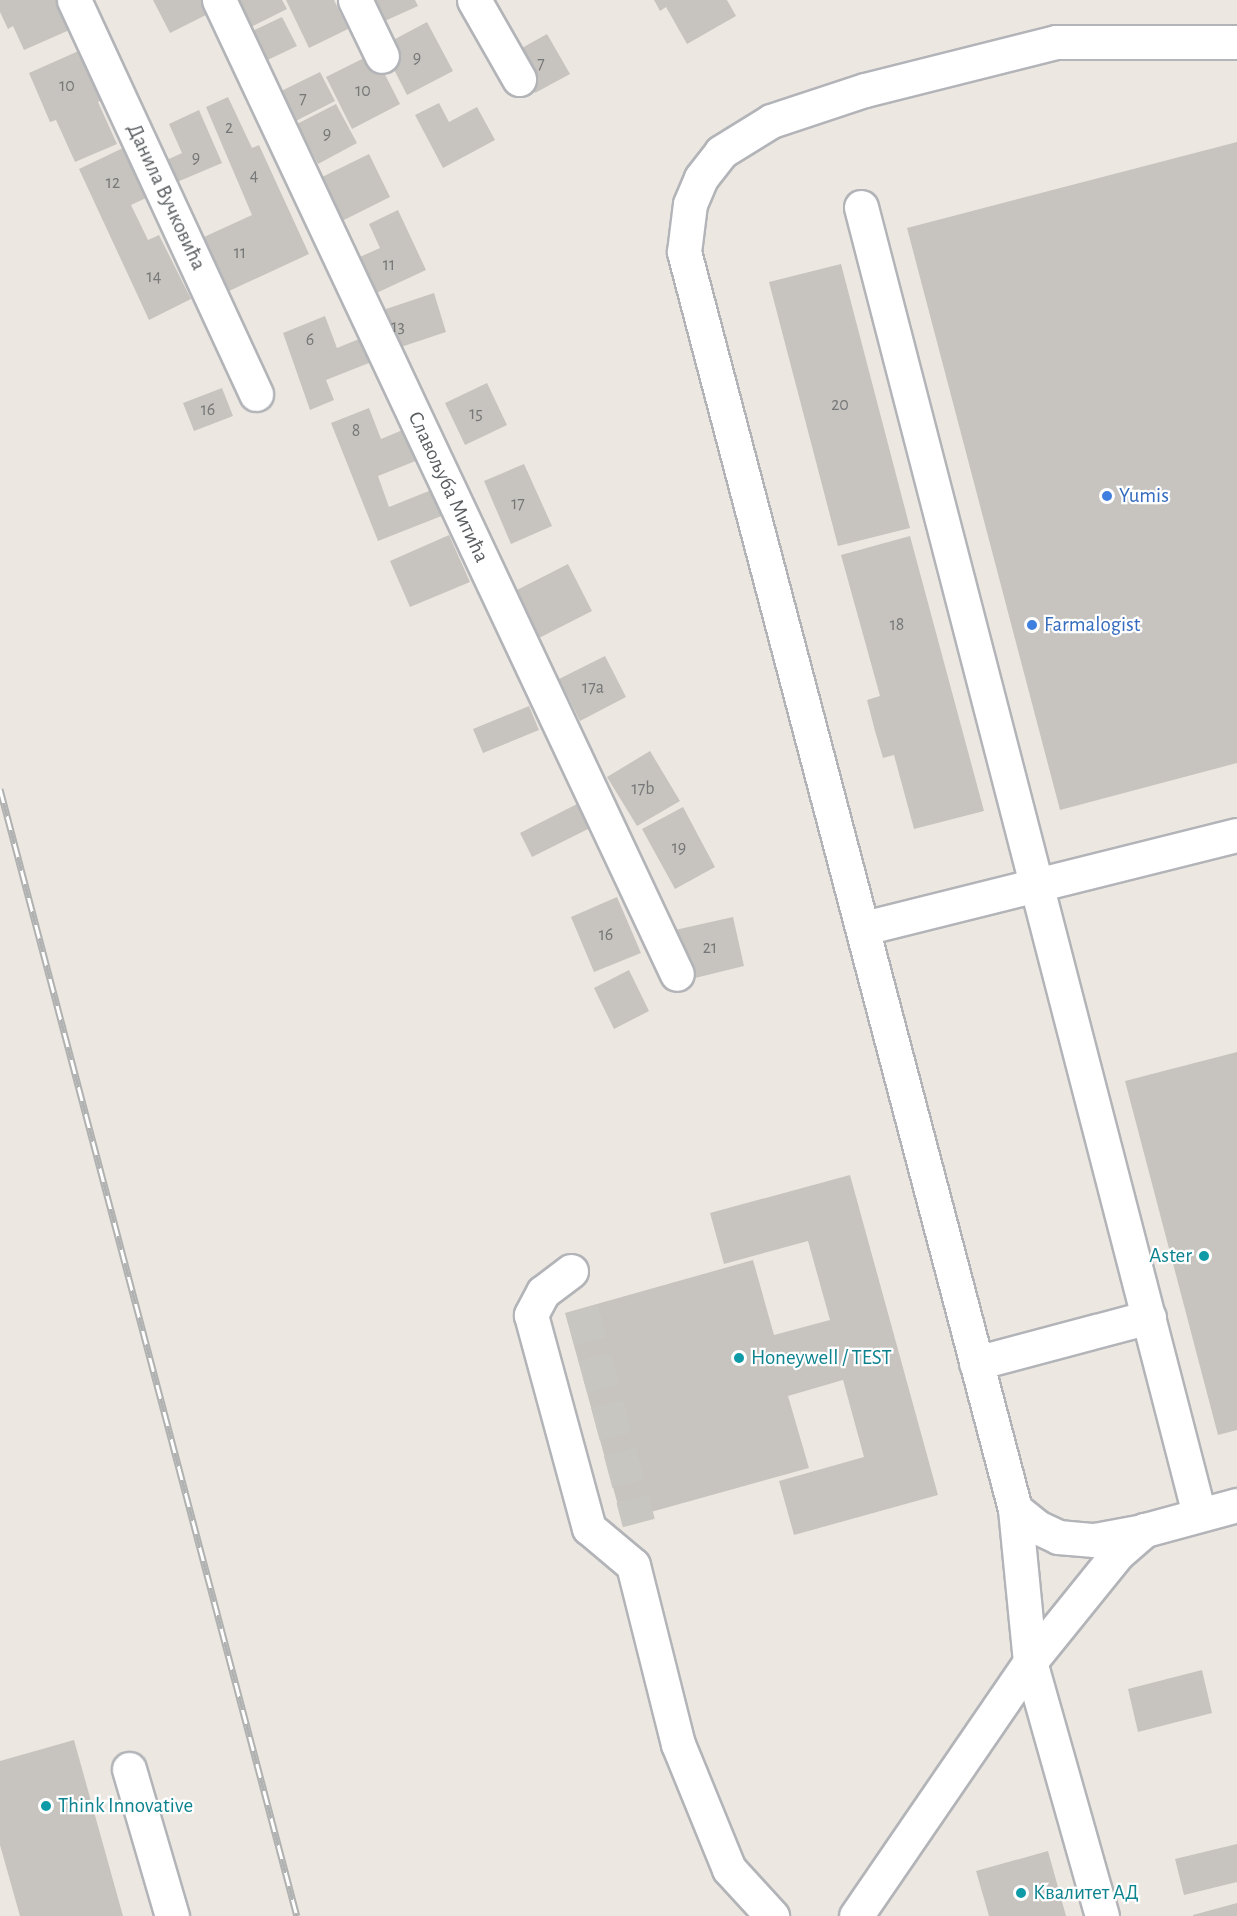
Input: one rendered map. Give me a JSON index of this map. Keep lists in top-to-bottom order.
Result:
{
  "streets": {
    "street": ["Данила Вучковића", "Славољуба Митића"]
  },
  "places": [
    "Yumis",
    "Farmalogist",
    "Aster",
    "Honeywell / TEST",
    "Think Innovative",
    "Квалитет АД"
  ],
  "house_numbers": [
    "9",
    "7",
    "10",
    "10",
    "7",
    "2",
    "9",
    "9",
    "4",
    "12",
    "11",
    "11",
    "14",
    "13",
    "6",
    "20",
    "16",
    "15",
    "8",
    "17",
    "18",
    "17a",
    "17b",
    "19",
    "16",
    "21"
  ]
}
